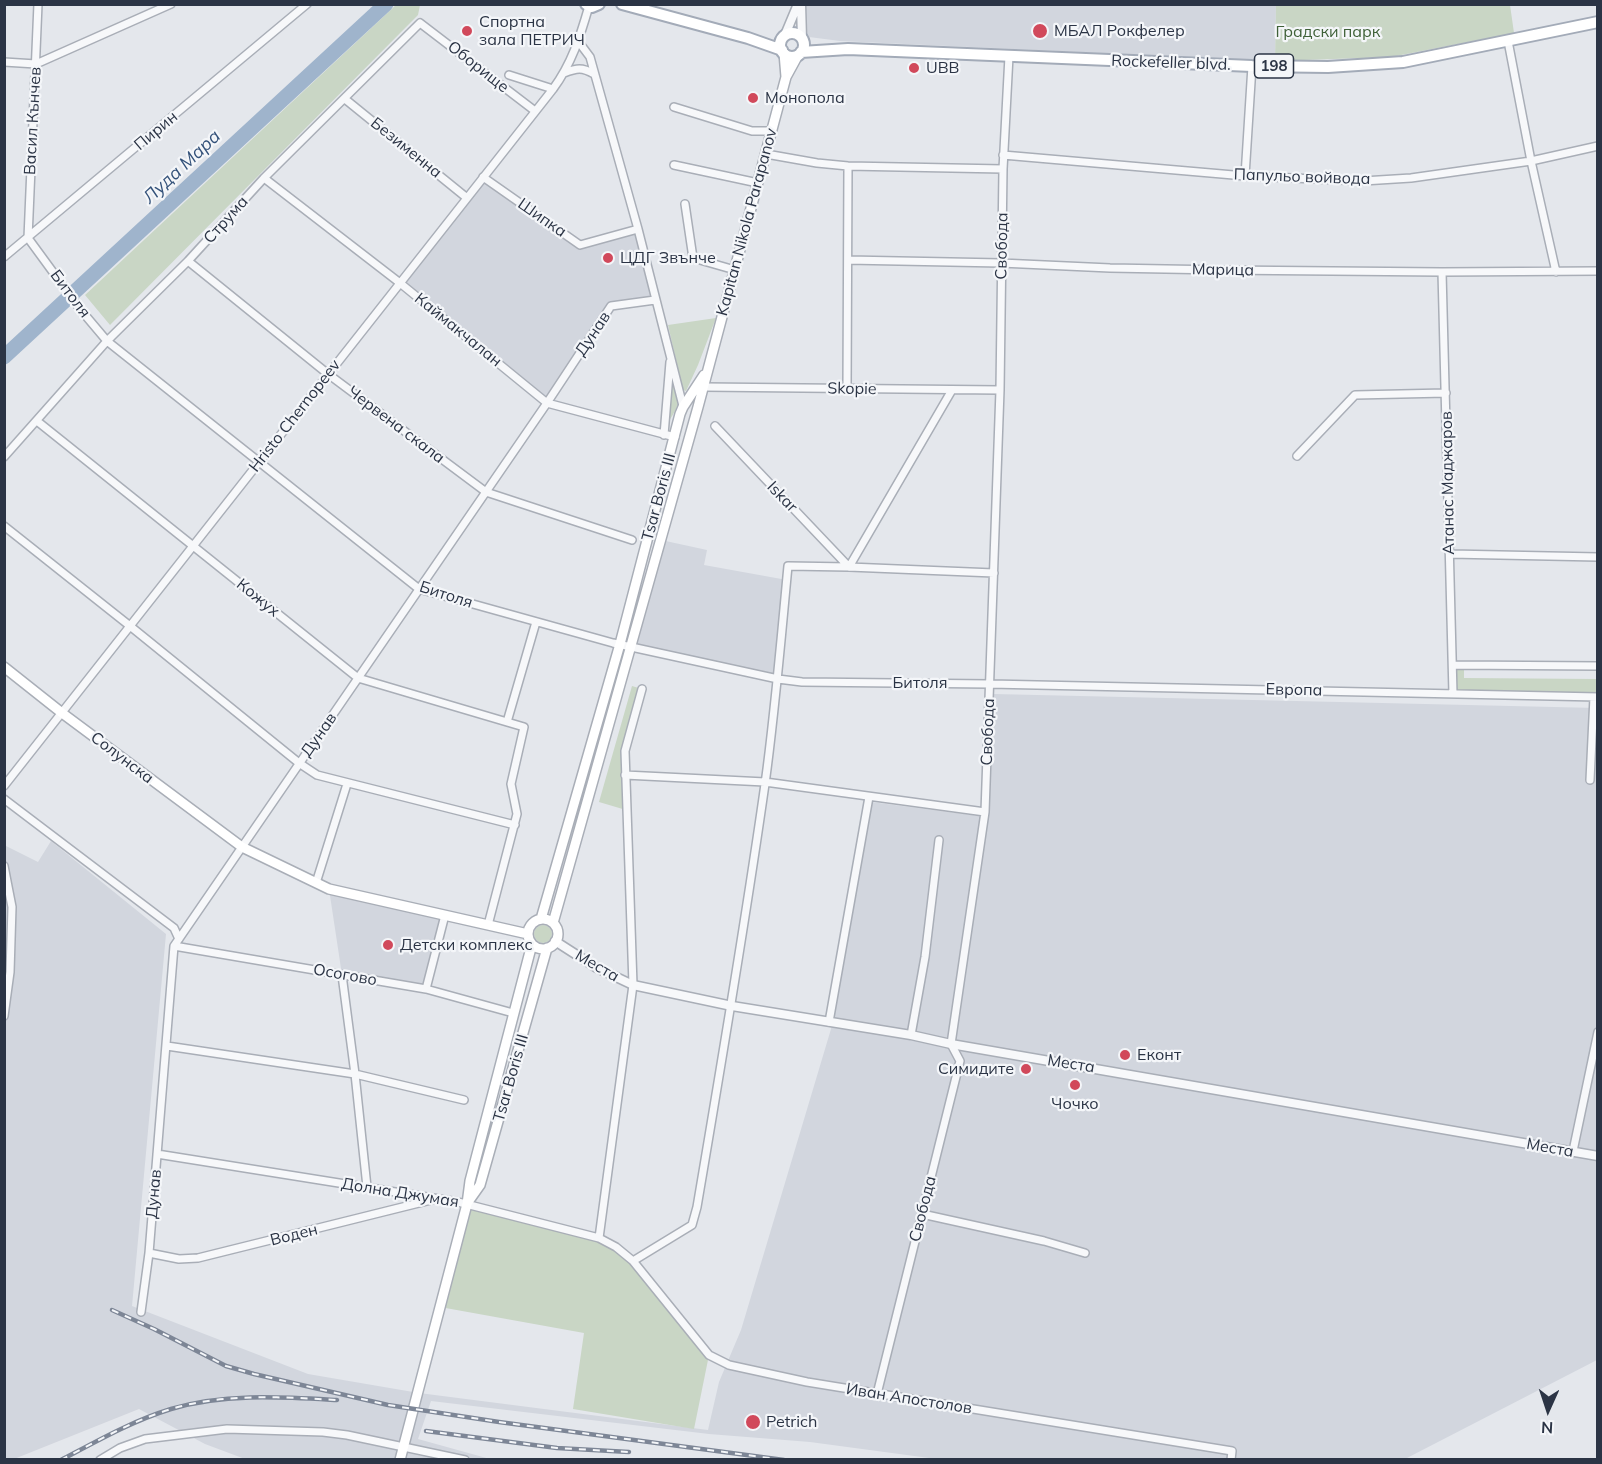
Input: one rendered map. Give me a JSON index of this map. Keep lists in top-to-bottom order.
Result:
{
  "streets": {
    "main road": [
      "Rockefeller blvd.",
      "198",
      "Kapitan Nikola Parapanov",
      "Tsar Boris III",
      "Солунска"
    ],
    "street": [
      "Оборище",
      "Васил Кънчев",
      "Пирин",
      "Безименна",
      "Папульо войвода",
      "Шипка",
      "Струма",
      "Свобода",
      "Марица",
      "Битоля",
      "Каймакчалан",
      "Дунав",
      "Skopie",
      "Hristo Chernopeev",
      "Червена скала",
      "Атанас Маджаров",
      "Iskar",
      "Кожух",
      "Европа",
      "Места",
      "Осогово",
      "Долна Джумая",
      "Воден",
      "Иван Апостолов"
    ]
  },
  "crossings": [
    ["Rockefeller blvd.", "198"],
    ["Rockefeller blvd.", "Kapitan Nikola Parapanov"],
    ["Rockefeller blvd.", "Свобода"],
    ["198", "Kapitan Nikola Parapanov"],
    ["Оборище", "Струма"],
    ["Оборище", "Hristo Chernopeev"],
    ["Васил Кънчев", "Пирин"],
    ["Васил Кънчев", "Битоля"],
    ["Пирин", "Битоля"],
    ["Безименна", "Струма"],
    ["Безименна", "Hristo Chernopeev"],
    ["Папульо войвода", "Свобода"],
    ["Шипка", "Hristo Chernopeev"],
    ["Шипка", "Tsar Boris III"],
    ["Струма", "Битоля"],
    ["Струма", "Каймакчалан"],
    ["Струма", "Червена скала"],
    ["Струма", "Кожух"],
    ["Kapitan Nikola Parapanov", "Skopie"],
    ["Kapitan Nikola Parapanov", "Tsar Boris III"],
    ["Свобода", "Марица"],
    ["Свобода", "Битоля"],
    ["Свобода", "Skopie"],
    ["Свобода", "Европа"],
    ["Свобода", "Места"],
    ["Свобода", "Иван Апостолов"],
    ["Марица", "Атанас Маджаров"],
    ["Битоля", "Дунав"],
    ["Битоля", "Hristo Chernopeev"],
    ["Битоля", "Tsar Boris III"],
    ["Битоля", "Европа"],
    ["Каймакчалан", "Дунав"],
    ["Каймакчалан", "Hristo Chernopeev"],
    ["Каймакчалан", "Tsar Boris III"],
    ["Дунав", "Червена скала"],
    ["Дунав", "Tsar Boris III"],
    ["Дунав", "Кожух"],
    ["Дунав", "Солунска"],
    ["Дунав", "Осогово"],
    ["Дунав", "Долна Джумая"],
    ["Дунав", "Воден"],
    ["Hristo Chernopeev", "Червена скала"],
    ["Hristo Chernopeev", "Tsar Boris III"],
    ["Hristo Chernopeev", "Кожух"],
    ["Hristo Chernopeev", "Солунска"],
    ["Атанас Маджаров", "Европа"],
    ["Tsar Boris III", "Места"],
    ["Tsar Boris III", "Осогово"],
    ["Tsar Boris III", "Долна Джумая"],
    ["Долна Джумая", "Воден"],
    ["Долна Джумая", "Иван Апостолов"]
  ],
  "water": ["Луда Мара"],
  "parks": ["Градски парк"],
  "places": [
    "Спортна зала ПЕТРИЧ",
    "МБАЛ Рокфелер",
    "UBB",
    "Монопола",
    "ЦДГ Звънче",
    "Детски комплекс",
    "Еконт",
    "Симидите",
    "Чочко",
    "Petrich"
  ],
  "north": "bottom"
}
